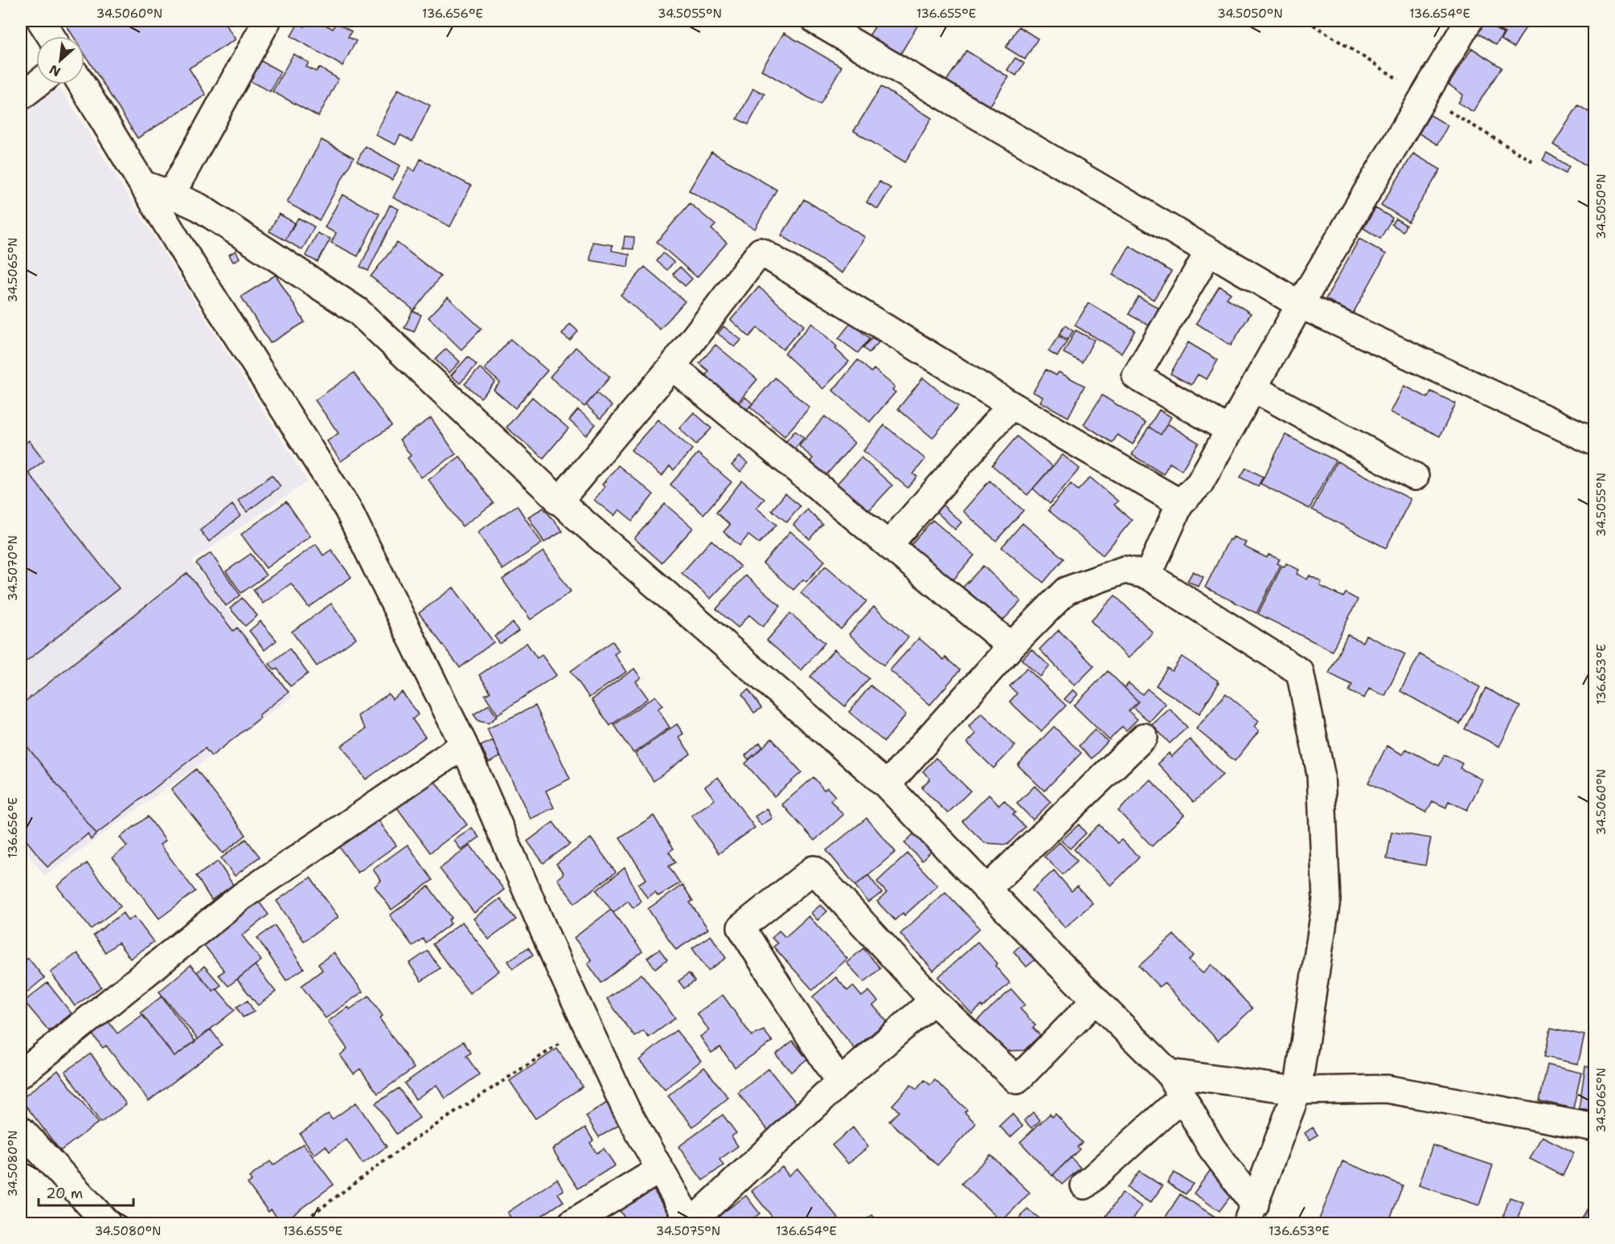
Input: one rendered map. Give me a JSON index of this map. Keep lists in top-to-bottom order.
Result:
{
  "scale_bar": "20 m",
  "north": "bottom left",
  "coordinates": [
    "34.5060°N",
    "136.656°E",
    "34.5055°N",
    "136.655°E",
    "34.5050°N",
    "136.654°E",
    "34.5065°N",
    "34.5070°N",
    "136.653°E",
    "34.5080°N",
    "34.5075°N"
  ]
}
